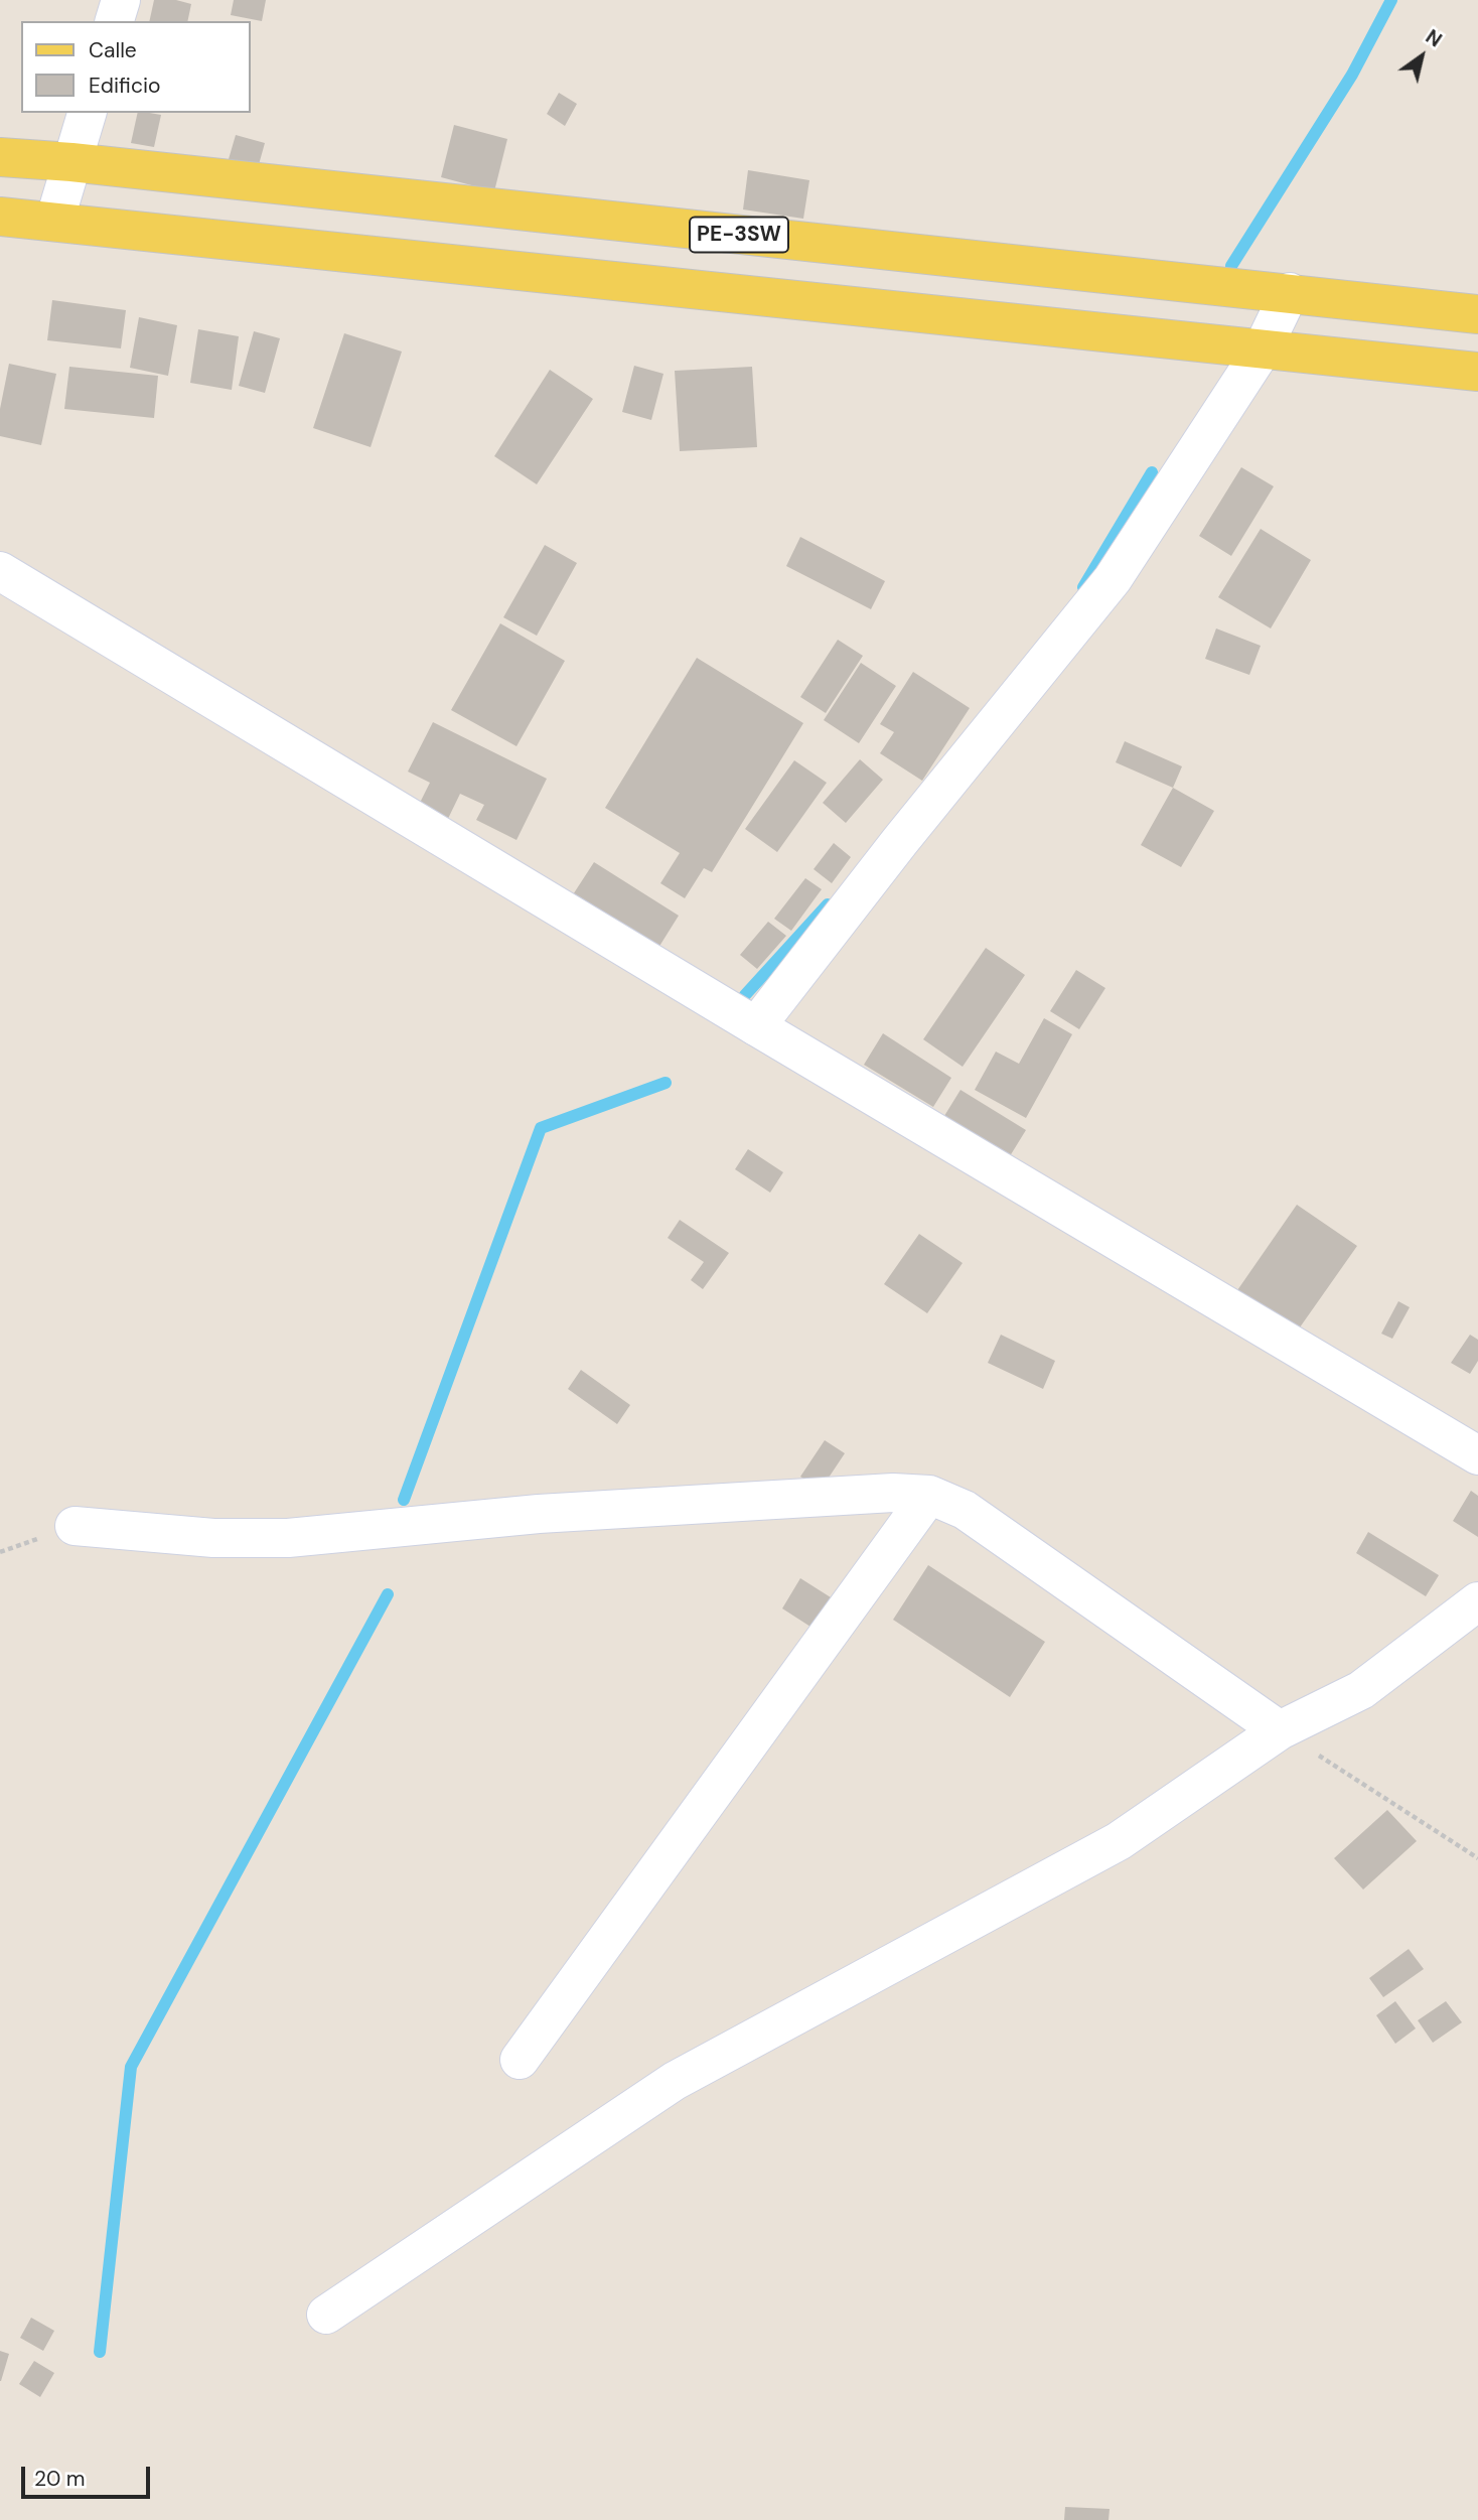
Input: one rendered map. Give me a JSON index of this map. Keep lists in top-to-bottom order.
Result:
{
  "streets": {
    "main road": ["PE-3SW"]
  },
  "legend": ["Calle", "Edificio"],
  "scale_bar": "20 m",
  "north": "top right"
}
